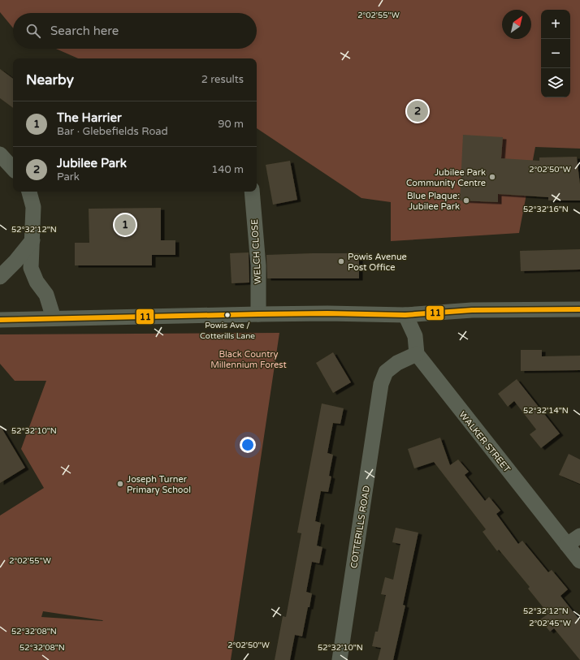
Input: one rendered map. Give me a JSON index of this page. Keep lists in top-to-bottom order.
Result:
{
  "streets": {
    "street": ["WELCH CLOSE", "WALKER STREET", "COTTERILLS ROAD"]
  },
  "crossings": [
    ["WALKER STREET", "COTTERILLS ROAD"]
  ],
  "parks": ["Black Country Millennium Forest"],
  "places": [
    "Jubilee Park Community Centre",
    "Blue Plaque: Jubilee Park",
    "Powis Avenue Post Office",
    "Powis Ave / Cotterills Lane",
    "Joseph Turner Primary School"
  ],
  "lines": ["transit line 11"],
  "north": "top right",
  "page": {
    "map_buttons": ["+", "−"],
    "search": "Search here",
    "heading": ["Nearby", "2 results"],
    "pins": ["2", "1"],
    "list": [
      {
        "mark": "1",
        "name": "The Harrier",
        "note": "Bar · Glebefields Road",
        "value": "90 m"
      },
      {
        "mark": "2",
        "name": "Jubilee Park",
        "note": "Park",
        "value": "140 m"
      }
    ]
  },
  "coordinates": [
    "2°02'55\"W",
    "2°02'50\"W",
    "52°32'16\"N",
    "52°32'12\"N",
    "52°32'14\"N",
    "52°32'10\"N",
    "2°02'45\"W",
    "52°32'08\"N"
  ]
}
